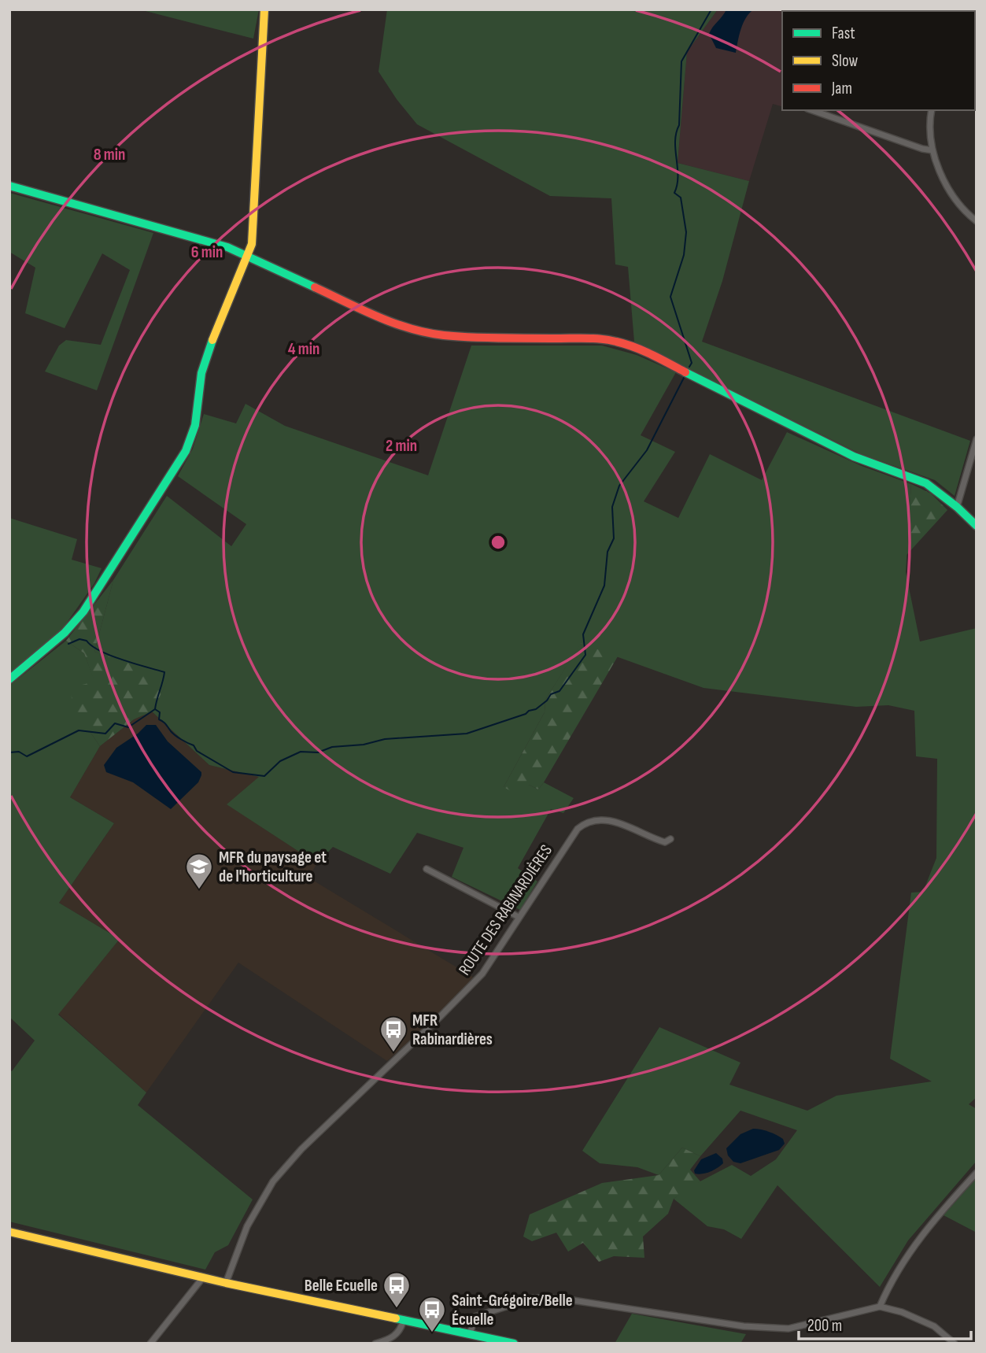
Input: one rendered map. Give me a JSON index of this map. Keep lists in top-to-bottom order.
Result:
{
  "streets": {
    "street": ["ROUTE DES RABINARDIÈRES"]
  },
  "places": {
    "school or university": ["MFR du paysage et de l'horticulture"],
    "bus stop": ["MFR Rabinardières", "Belle Ecuelle", "Saint-Grégoire/Belle Écuelle"]
  },
  "legend": ["Fast", "Slow", "Jam"],
  "scale_bar": "200 m",
  "rings": [
    "8 min",
    "6 min",
    "4 min",
    "2 min"
  ]
}
